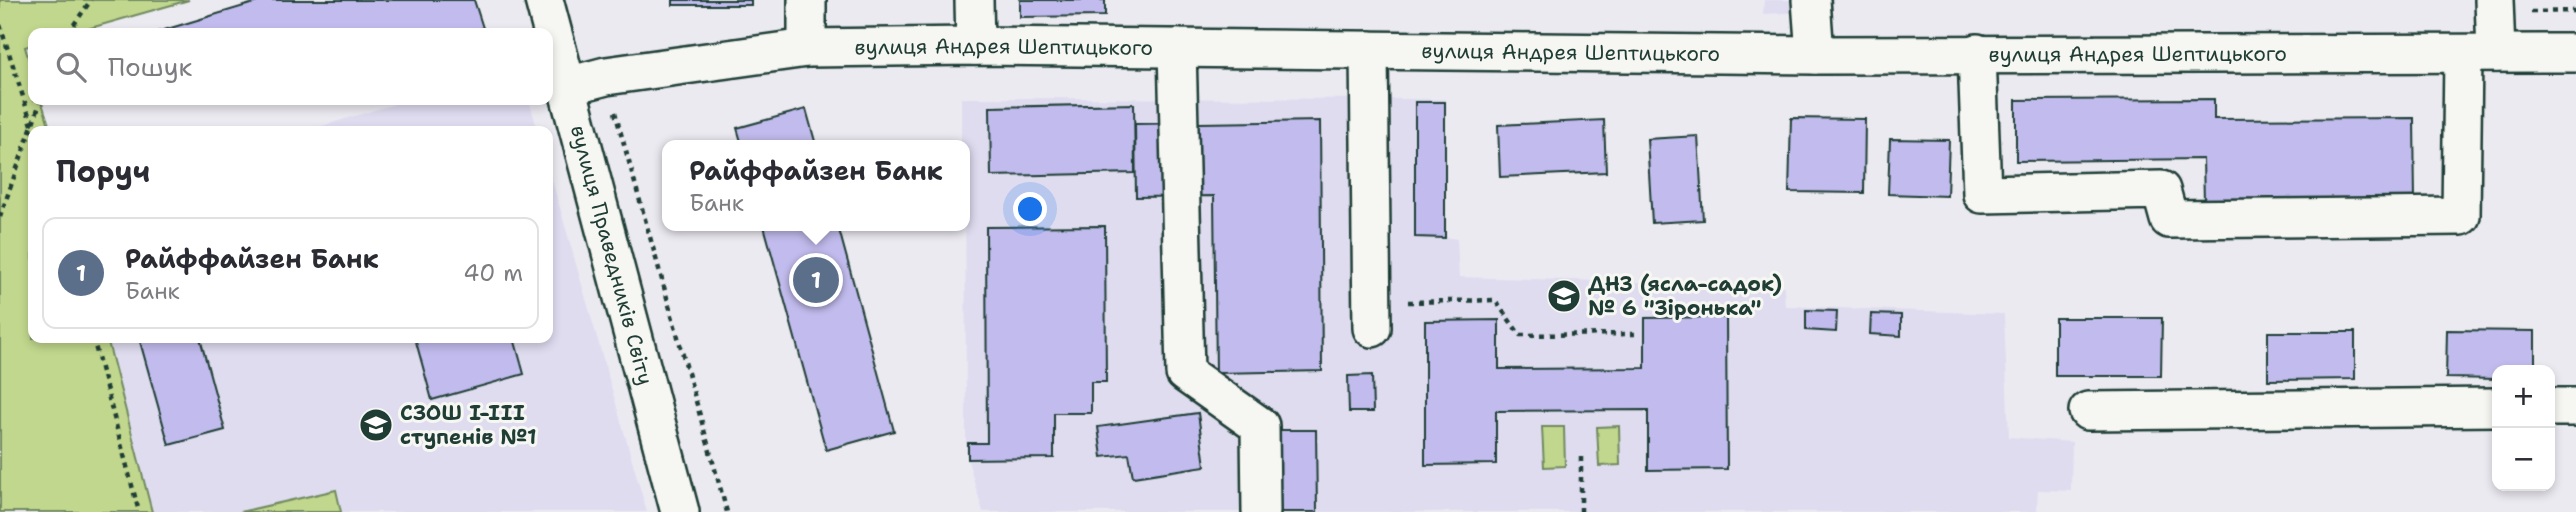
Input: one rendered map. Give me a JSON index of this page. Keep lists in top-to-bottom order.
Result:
{
  "streets": {
    "street": ["вулиця Андрея Шептицького", "вулиця Праведників Світу"]
  },
  "crossings": [
    ["вулиця Андрея Шептицького", "вулиця Праведників Світу"]
  ],
  "places": {
    "school or university": ["ДНЗ (ясла-садок) № 6 \"Зіронька\"", "СЗОШ І-ІІІ ступенів №1"]
  },
  "page": {
    "search": "Пошук",
    "heading": "Поруч",
    "popup": ["Райффайзен Банк", "Банк"],
    "list": [
      {
        "mark": "1",
        "name": "Райффайзен Банк",
        "note": "Банк",
        "value": "40 m"
      }
    ],
    "pins": "1",
    "map_buttons": ["+", "−"]
  }
}
